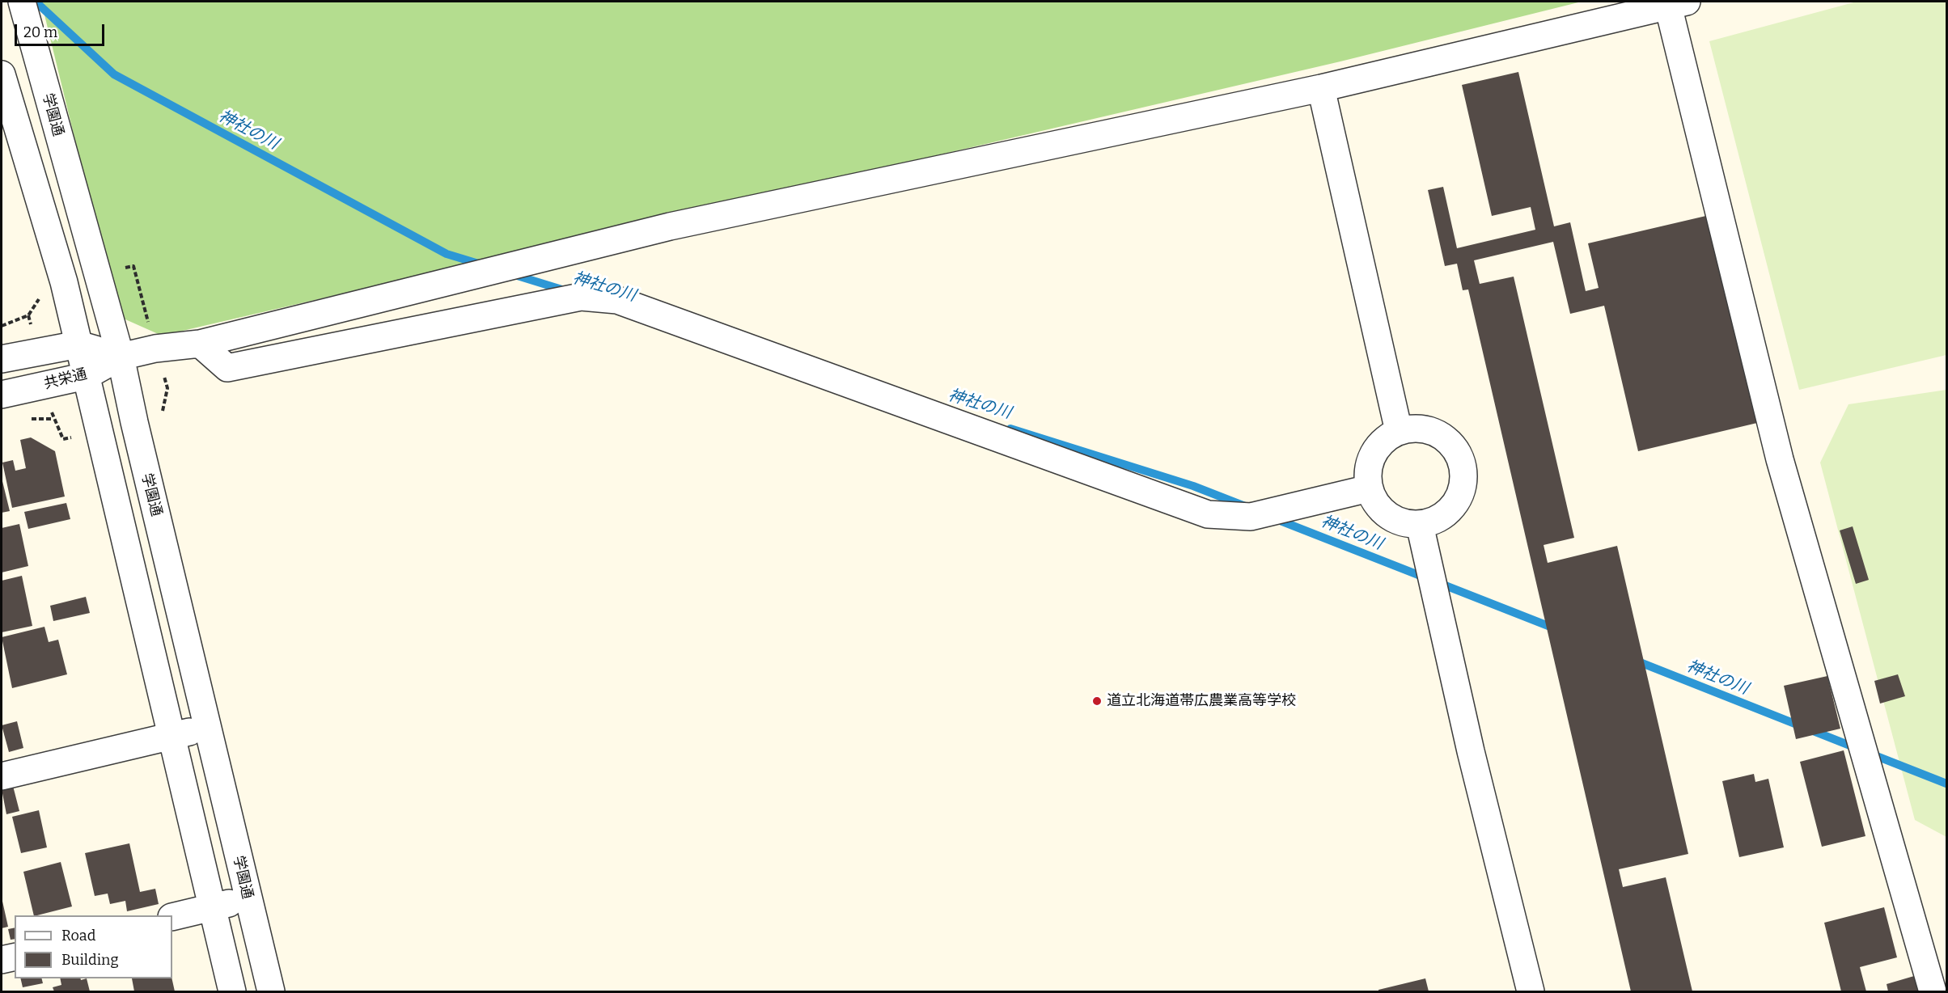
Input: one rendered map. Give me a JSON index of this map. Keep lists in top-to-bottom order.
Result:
{
  "streets": {
    "street": ["学園通", "共栄通"]
  },
  "crossings": [
    ["学園通", "共栄通"]
  ],
  "water": ["神社の川"],
  "places": ["道立北海道帯広農業高等学校"],
  "legend": ["Road", "Building"],
  "scale_bar": "20 m"
}
